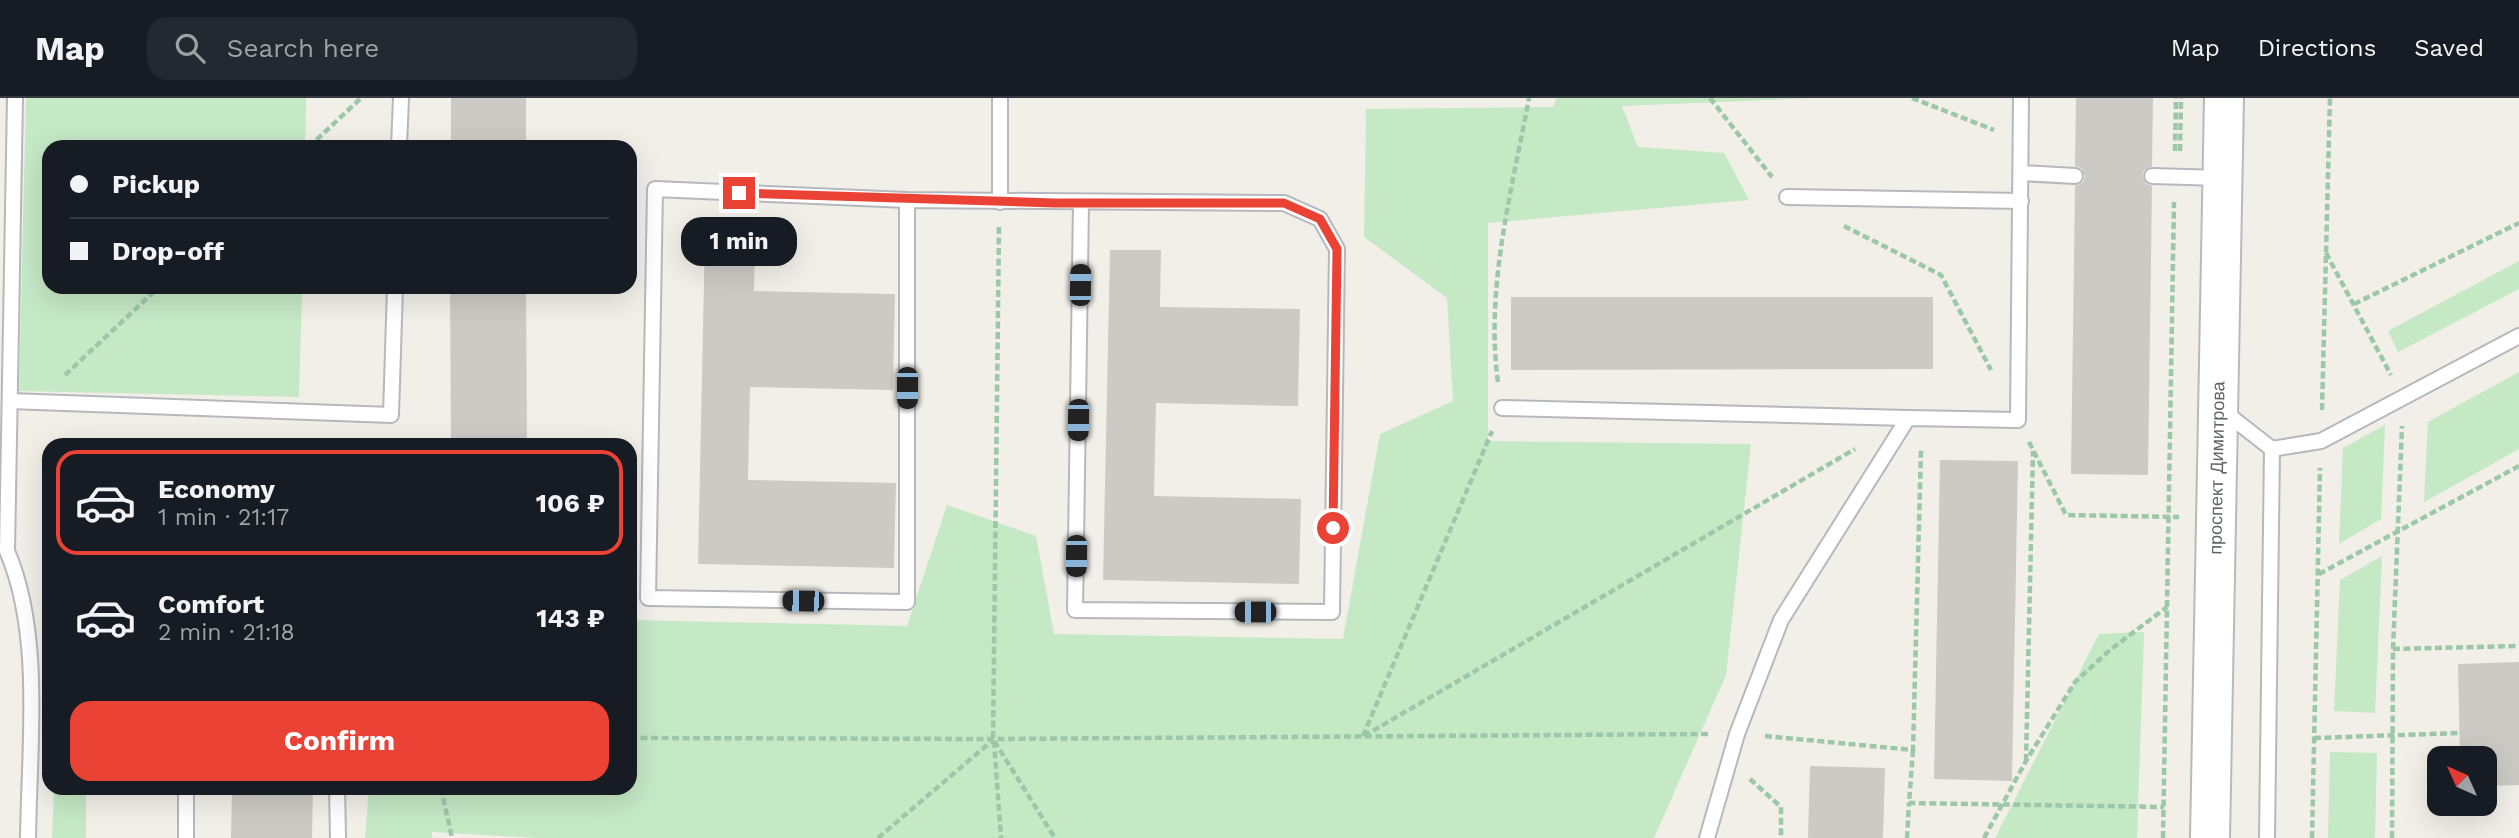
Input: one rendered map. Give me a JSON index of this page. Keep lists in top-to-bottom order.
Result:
{
  "streets": {
    "main road": ["проспект Димитрова"]
  },
  "north": "top left",
  "page": {
    "header": "Map",
    "search": "Search here",
    "nav": ["Map", "Directions", "Saved"],
    "banner": ["Pickup", "Drop-off"],
    "bubble": "1 min",
    "list": [
      {
        "name": "Economy",
        "note": "1 min · 21:17",
        "value": "106 ₽"
      },
      {
        "name": "Comfort",
        "note": "2 min · 21:18",
        "value": "143 ₽"
      }
    ],
    "buttons": "Confirm"
  }
}
